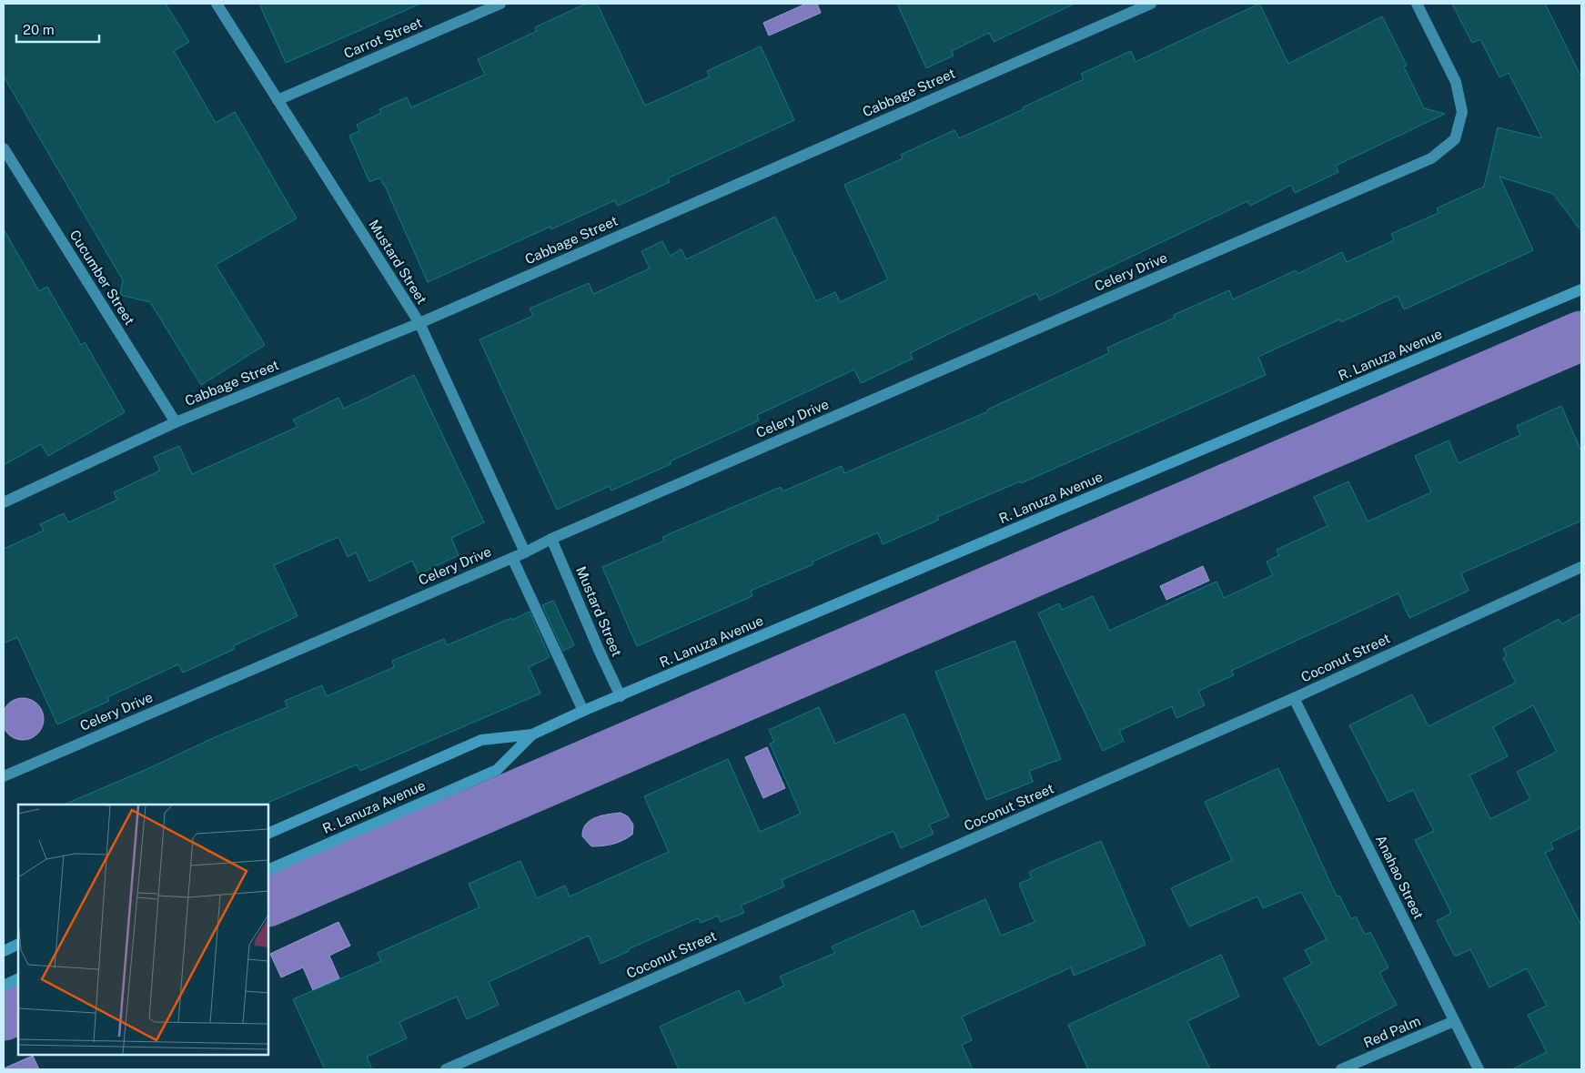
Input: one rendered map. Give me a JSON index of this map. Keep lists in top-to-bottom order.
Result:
{
  "streets": {
    "main road": ["R. Lanuza Avenue"],
    "street": [
      "Carrot Street",
      "Cabbage Street",
      "Mustard Street",
      "Celery Drive",
      "Cucumber Street",
      "Coconut Street",
      "Anahao Street",
      "Red Palm"
    ]
  },
  "crossings": [
    ["Carrot Street", "Mustard Street"],
    ["Cabbage Street", "Mustard Street"],
    ["Cabbage Street", "Cucumber Street"],
    ["Mustard Street", "Celery Drive"],
    ["Mustard Street", "R. Lanuza Avenue"],
    ["Coconut Street", "Anahao Street"],
    ["Anahao Street", "Red Palm"]
  ],
  "scale_bar": "20 m"
}
